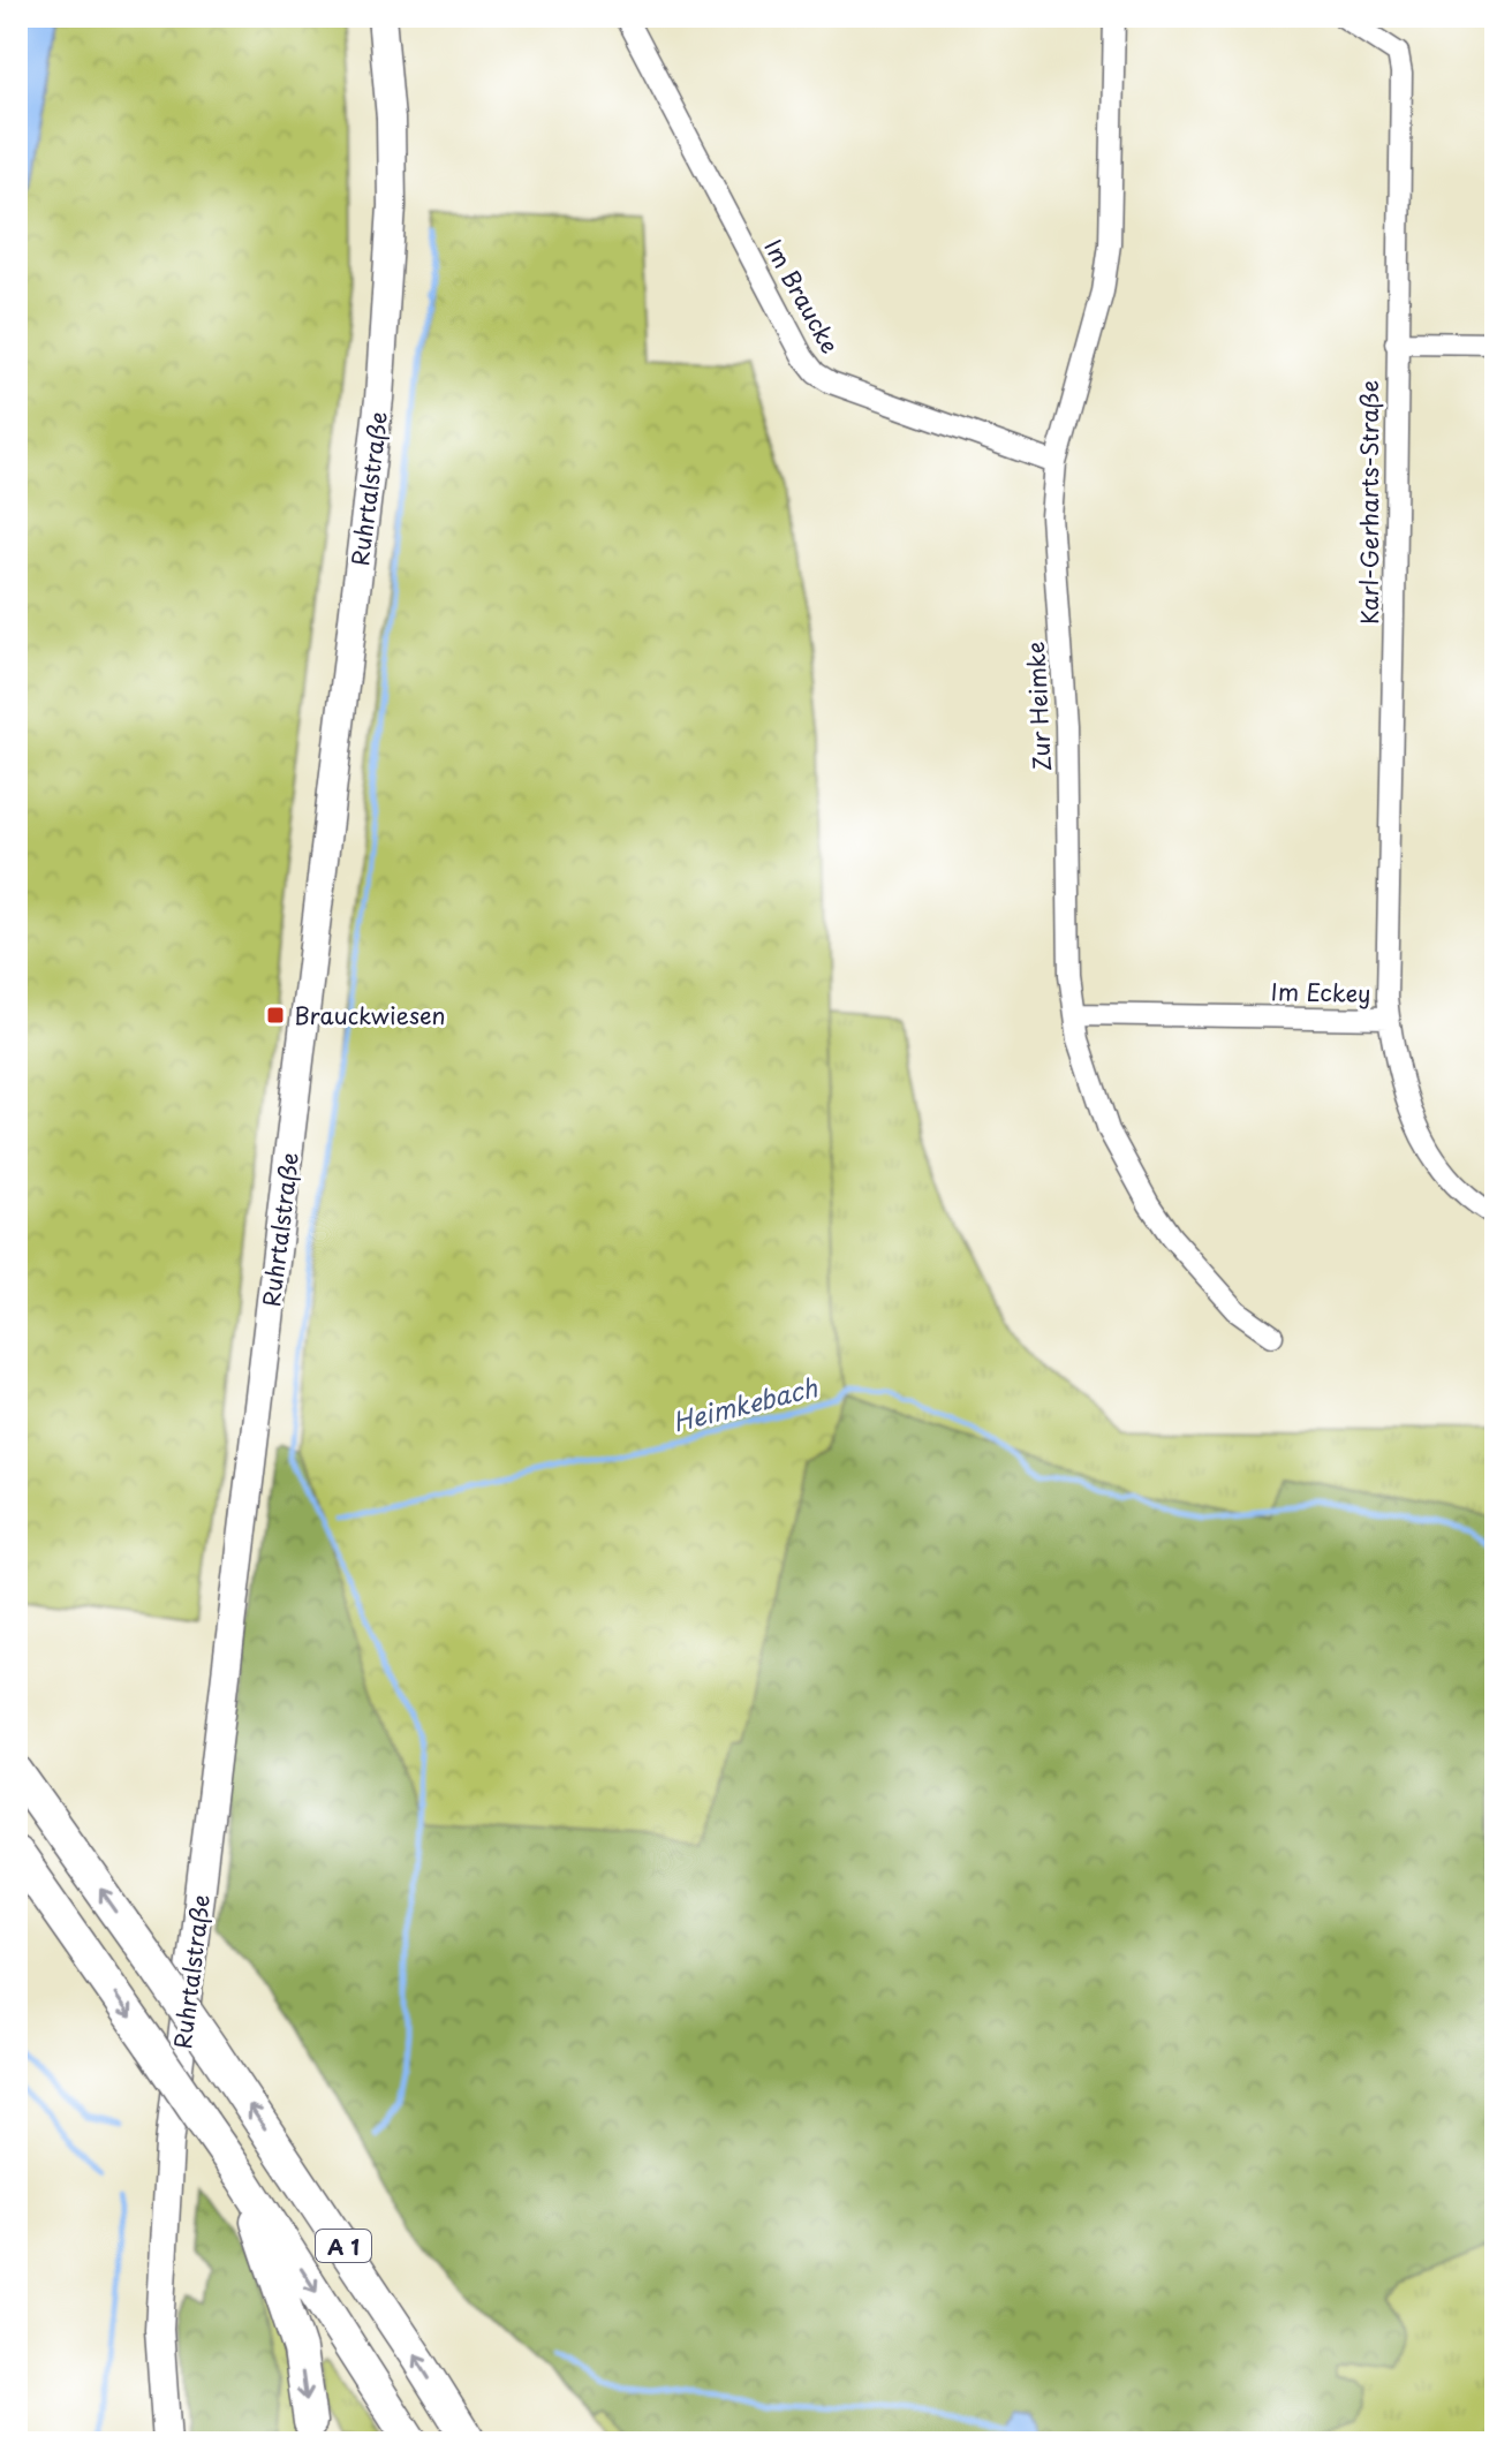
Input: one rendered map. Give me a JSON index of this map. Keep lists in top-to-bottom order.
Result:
{
  "streets": {
    "highway": ["A 1"],
    "main road": ["Ruhrtalstraße"],
    "street": [
      "Im Braucke",
      "Karl-Gerharts-Straße",
      "Zur Heimke",
      "Im Eckey"
    ]
  },
  "crossings": [
    ["Im Braucke", "Zur Heimke"],
    ["Karl-Gerharts-Straße", "Im Eckey"],
    ["Zur Heimke", "Im Eckey"]
  ],
  "water": ["Heimkebach"],
  "places": {
    "transit": ["Brauckwiesen"]
  }
}
